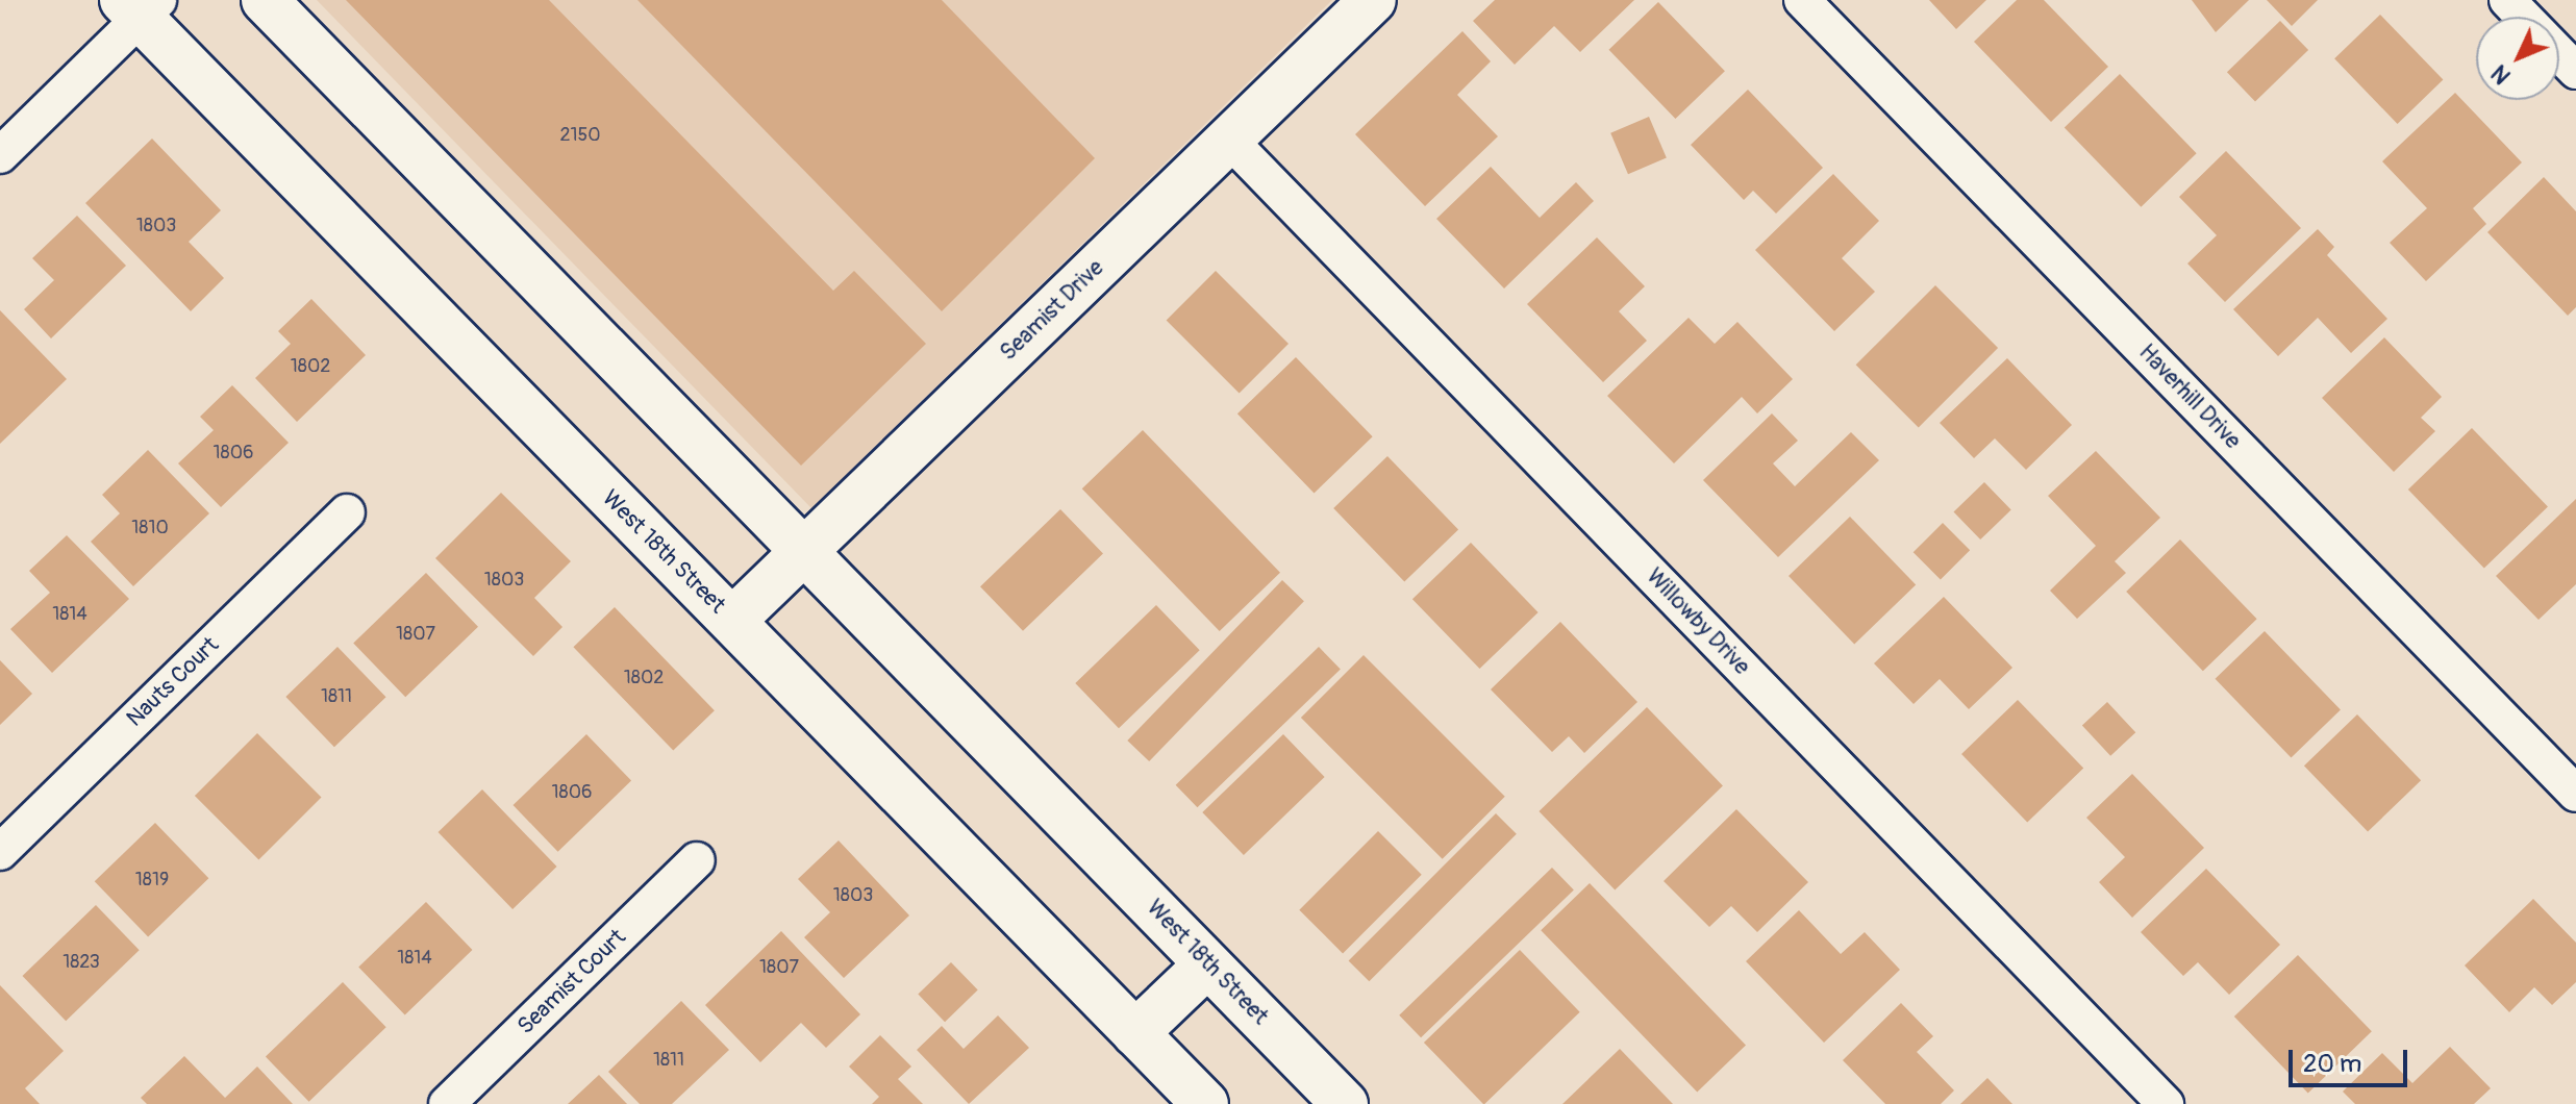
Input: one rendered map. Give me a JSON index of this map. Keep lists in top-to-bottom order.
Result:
{
  "streets": {
    "main road": ["Seamist Drive", "West 18th Street"],
    "street": [
      "Haverhill Drive",
      "Willowby Drive",
      "Nauts Court",
      "Seamist Court"
    ]
  },
  "crossings": [
    ["Seamist Drive", "West 18th Street"],
    ["Seamist Drive", "Willowby Drive"]
  ],
  "house_numbers": [
    "2150",
    "1803",
    "1802",
    "1806",
    "1810",
    "1803",
    "1814",
    "1807",
    "1802",
    "1811",
    "1806",
    "1819",
    "1803",
    "1814",
    "1823",
    "1807",
    "1811"
  ],
  "scale_bar": "20 m",
  "north": "bottom left"
}
